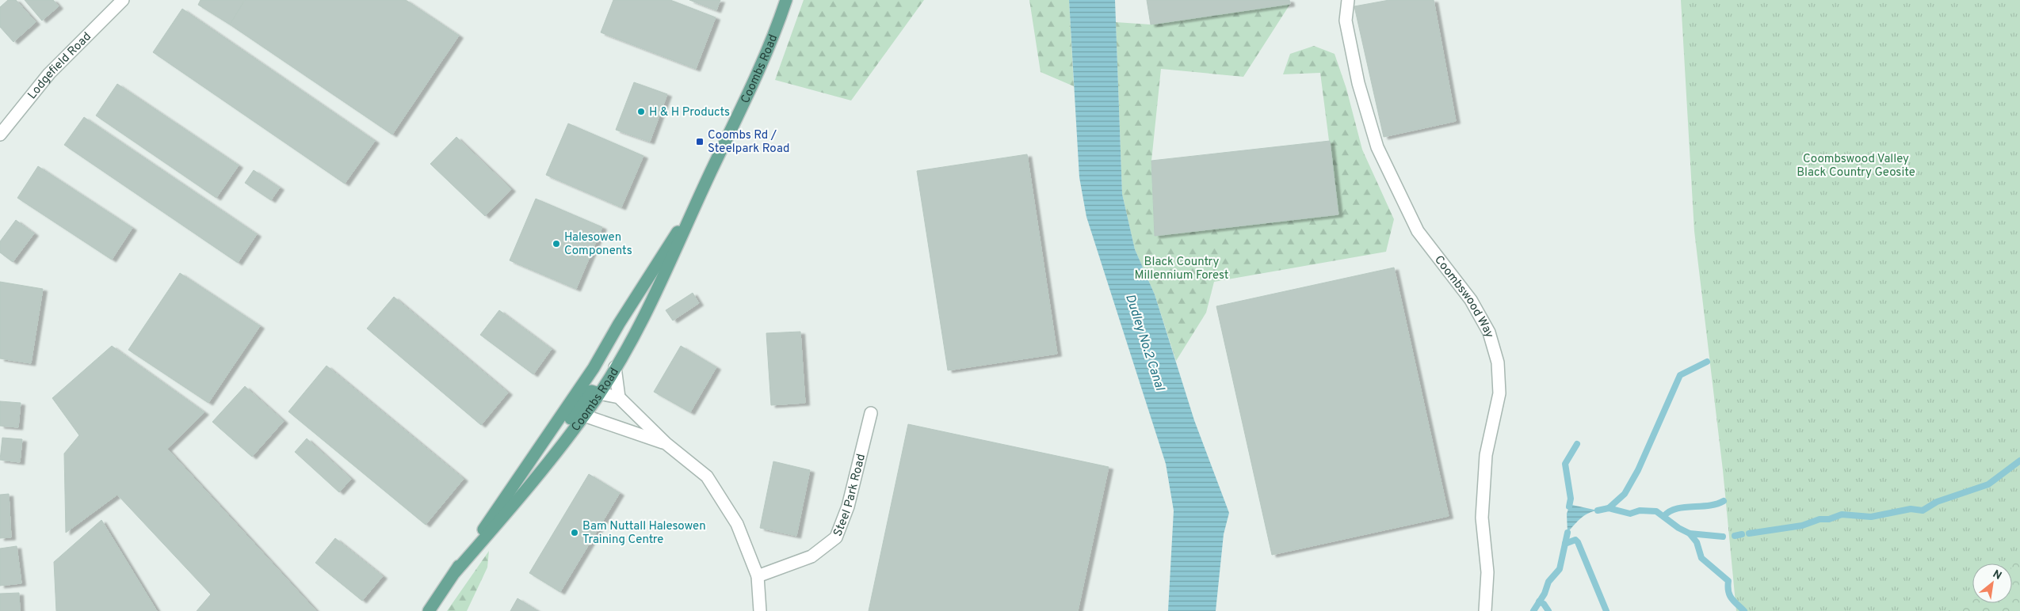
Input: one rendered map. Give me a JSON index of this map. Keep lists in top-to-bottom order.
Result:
{
  "streets": {
    "main road": ["Coombs Road"],
    "street": ["Lodgefield Road", "Coombswood Way", "Steel Park Road"]
  },
  "water": ["Dudley No.2 Canal"],
  "parks": ["Coombswood Valley Black Country Geosite", "Black Country Millennium Forest"],
  "places": {
    "other": ["H & H Products", "Halesowen Components", "Bam Nuttall Halesowen Training Centre"],
    "transit": ["Coombs Rd / Steelpark Road"]
  },
  "north": "top right"
}
